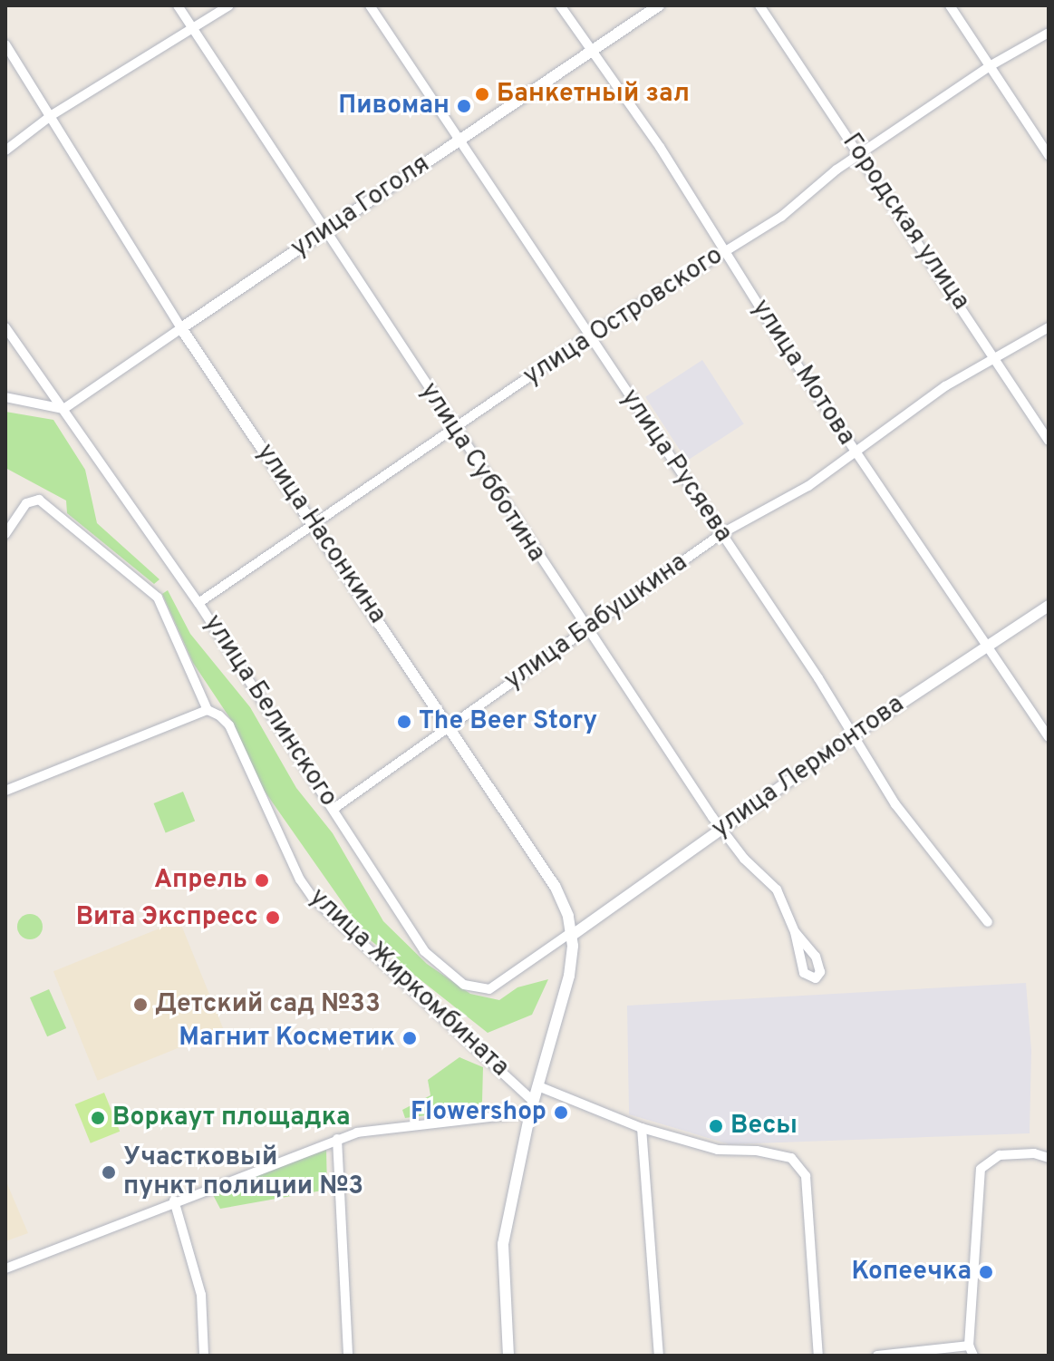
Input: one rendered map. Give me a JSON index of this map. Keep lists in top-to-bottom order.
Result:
{
  "streets": {
    "street": [
      "улица Гоголя",
      "Городская улица",
      "улица Островского",
      "улица Мотова",
      "улица Русяева",
      "улица Субботина",
      "улица Насонкина",
      "улица Бабушкина",
      "улица Белинского",
      "улица Лермонтова",
      "улица Жиркомбината"
    ]
  },
  "crossings": [
    ["улица Гоголя", "улица Мотова"],
    ["улица Гоголя", "улица Русяева"],
    ["улица Гоголя", "улица Субботина"],
    ["улица Гоголя", "улица Насонкина"],
    ["улица Гоголя", "улица Белинского"],
    ["Городская улица", "улица Островского"],
    ["Городская улица", "улица Бабушкина"],
    ["улица Островского", "улица Мотова"],
    ["улица Островского", "улица Русяева"],
    ["улица Островского", "улица Субботина"],
    ["улица Островского", "улица Насонкина"],
    ["улица Островского", "улица Белинского"],
    ["улица Мотова", "улица Бабушкина"],
    ["улица Мотова", "улица Лермонтова"],
    ["улица Русяева", "улица Бабушкина"],
    ["улица Русяева", "улица Лермонтова"],
    ["улица Субботина", "улица Бабушкина"],
    ["улица Субботина", "улица Лермонтова"],
    ["улица Насонкина", "улица Бабушкина"],
    ["улица Насонкина", "улица Белинского"],
    ["улица Насонкина", "улица Лермонтова"],
    ["улица Насонкина", "улица Жиркомбината"],
    ["улица Бабушкина", "улица Белинского"],
    ["улица Белинского", "улица Лермонтова"]
  ],
  "places": [
    "Банкетный зал",
    "Пивоман",
    "The Beer Story",
    "Апрель",
    "Вита Экспресс",
    "Детский сад №33",
    "Магнит Косметик",
    "Flowershop",
    "Воркаут площадка",
    "Весы",
    "Участковый пункт полиции №3",
    "Копеечка"
  ]
}
